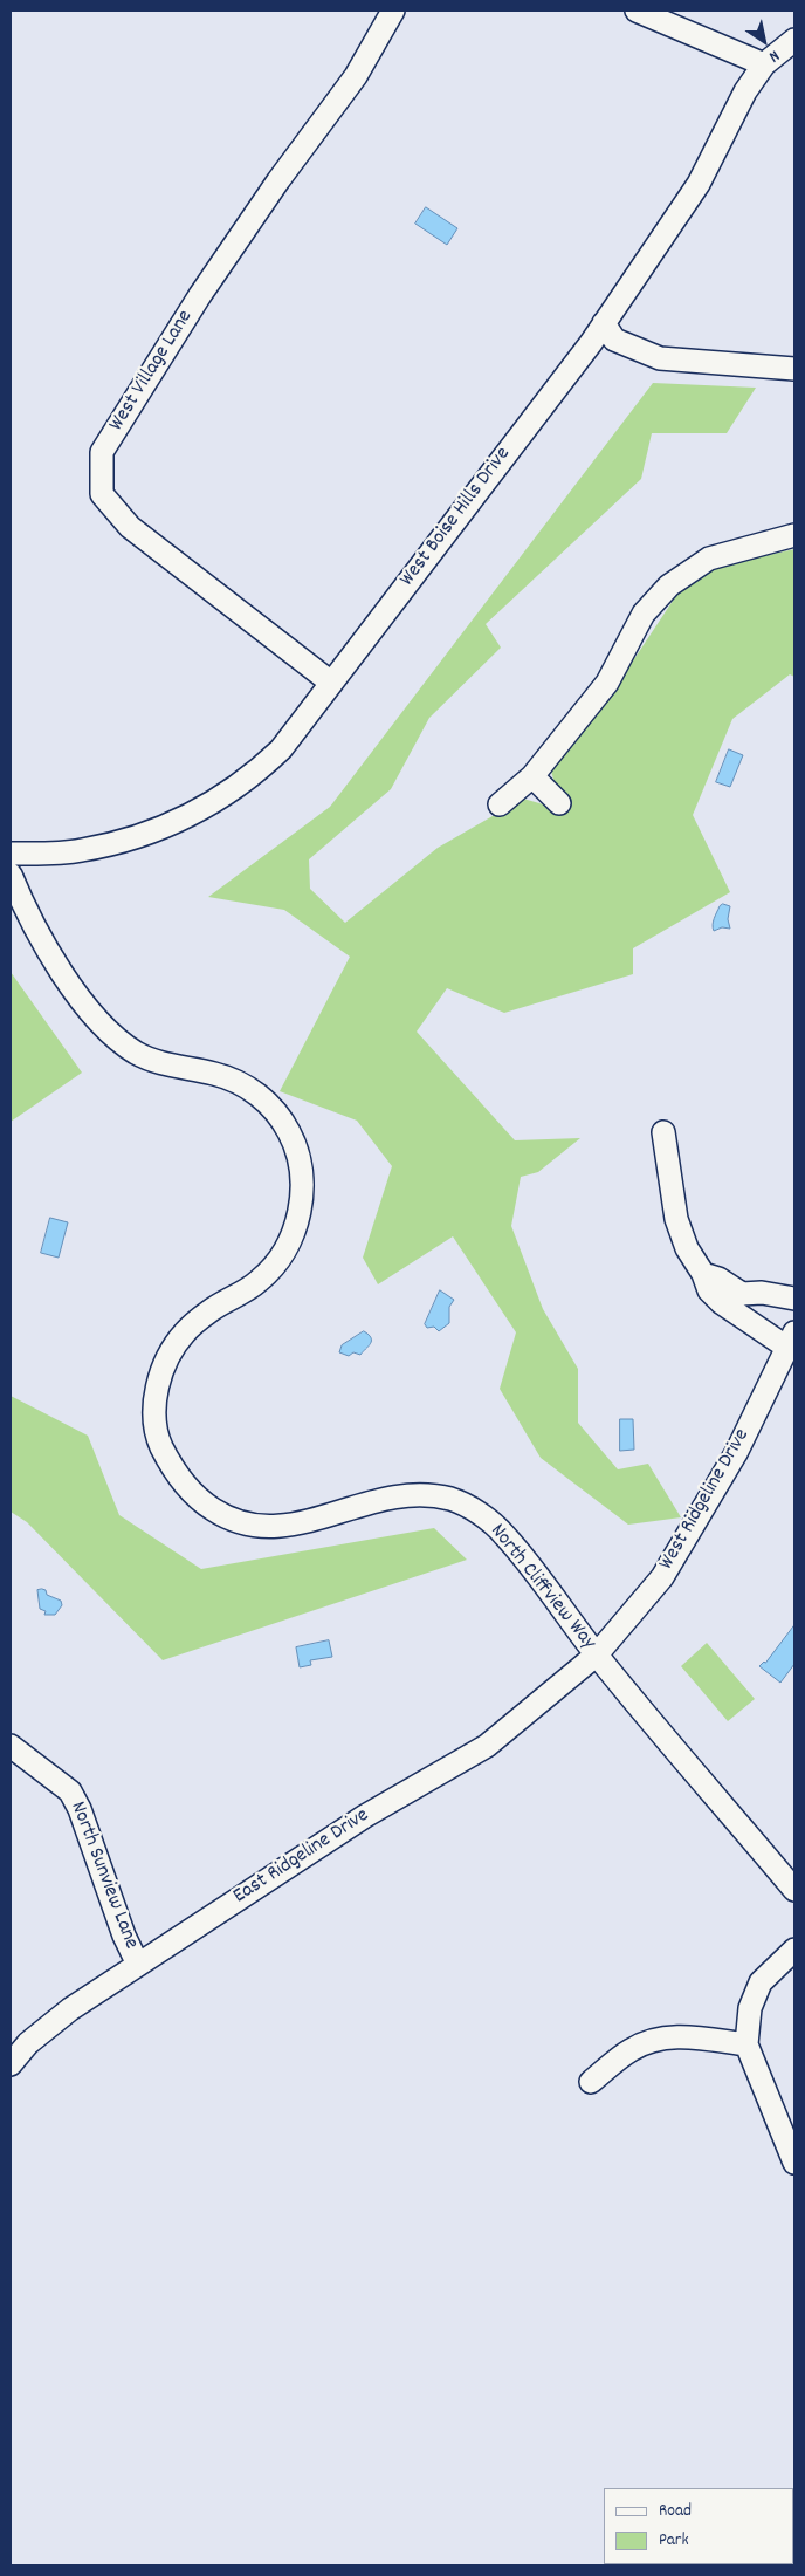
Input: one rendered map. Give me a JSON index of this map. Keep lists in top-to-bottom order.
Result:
{
  "streets": {
    "street": [
      "West Village Lane",
      "West Boise Hills Drive",
      "West Ridgeline Drive",
      "North Cliffview Way",
      "East Ridgeline Drive",
      "North Sunview Lane"
    ]
  },
  "crossings": [
    ["West Village Lane", "West Boise Hills Drive"],
    ["West Ridgeline Drive", "North Cliffview Way"],
    ["West Ridgeline Drive", "East Ridgeline Drive"],
    ["North Cliffview Way", "East Ridgeline Drive"],
    ["East Ridgeline Drive", "North Sunview Lane"]
  ],
  "legend": ["Road", "Park"],
  "north": "bottom right"
}
